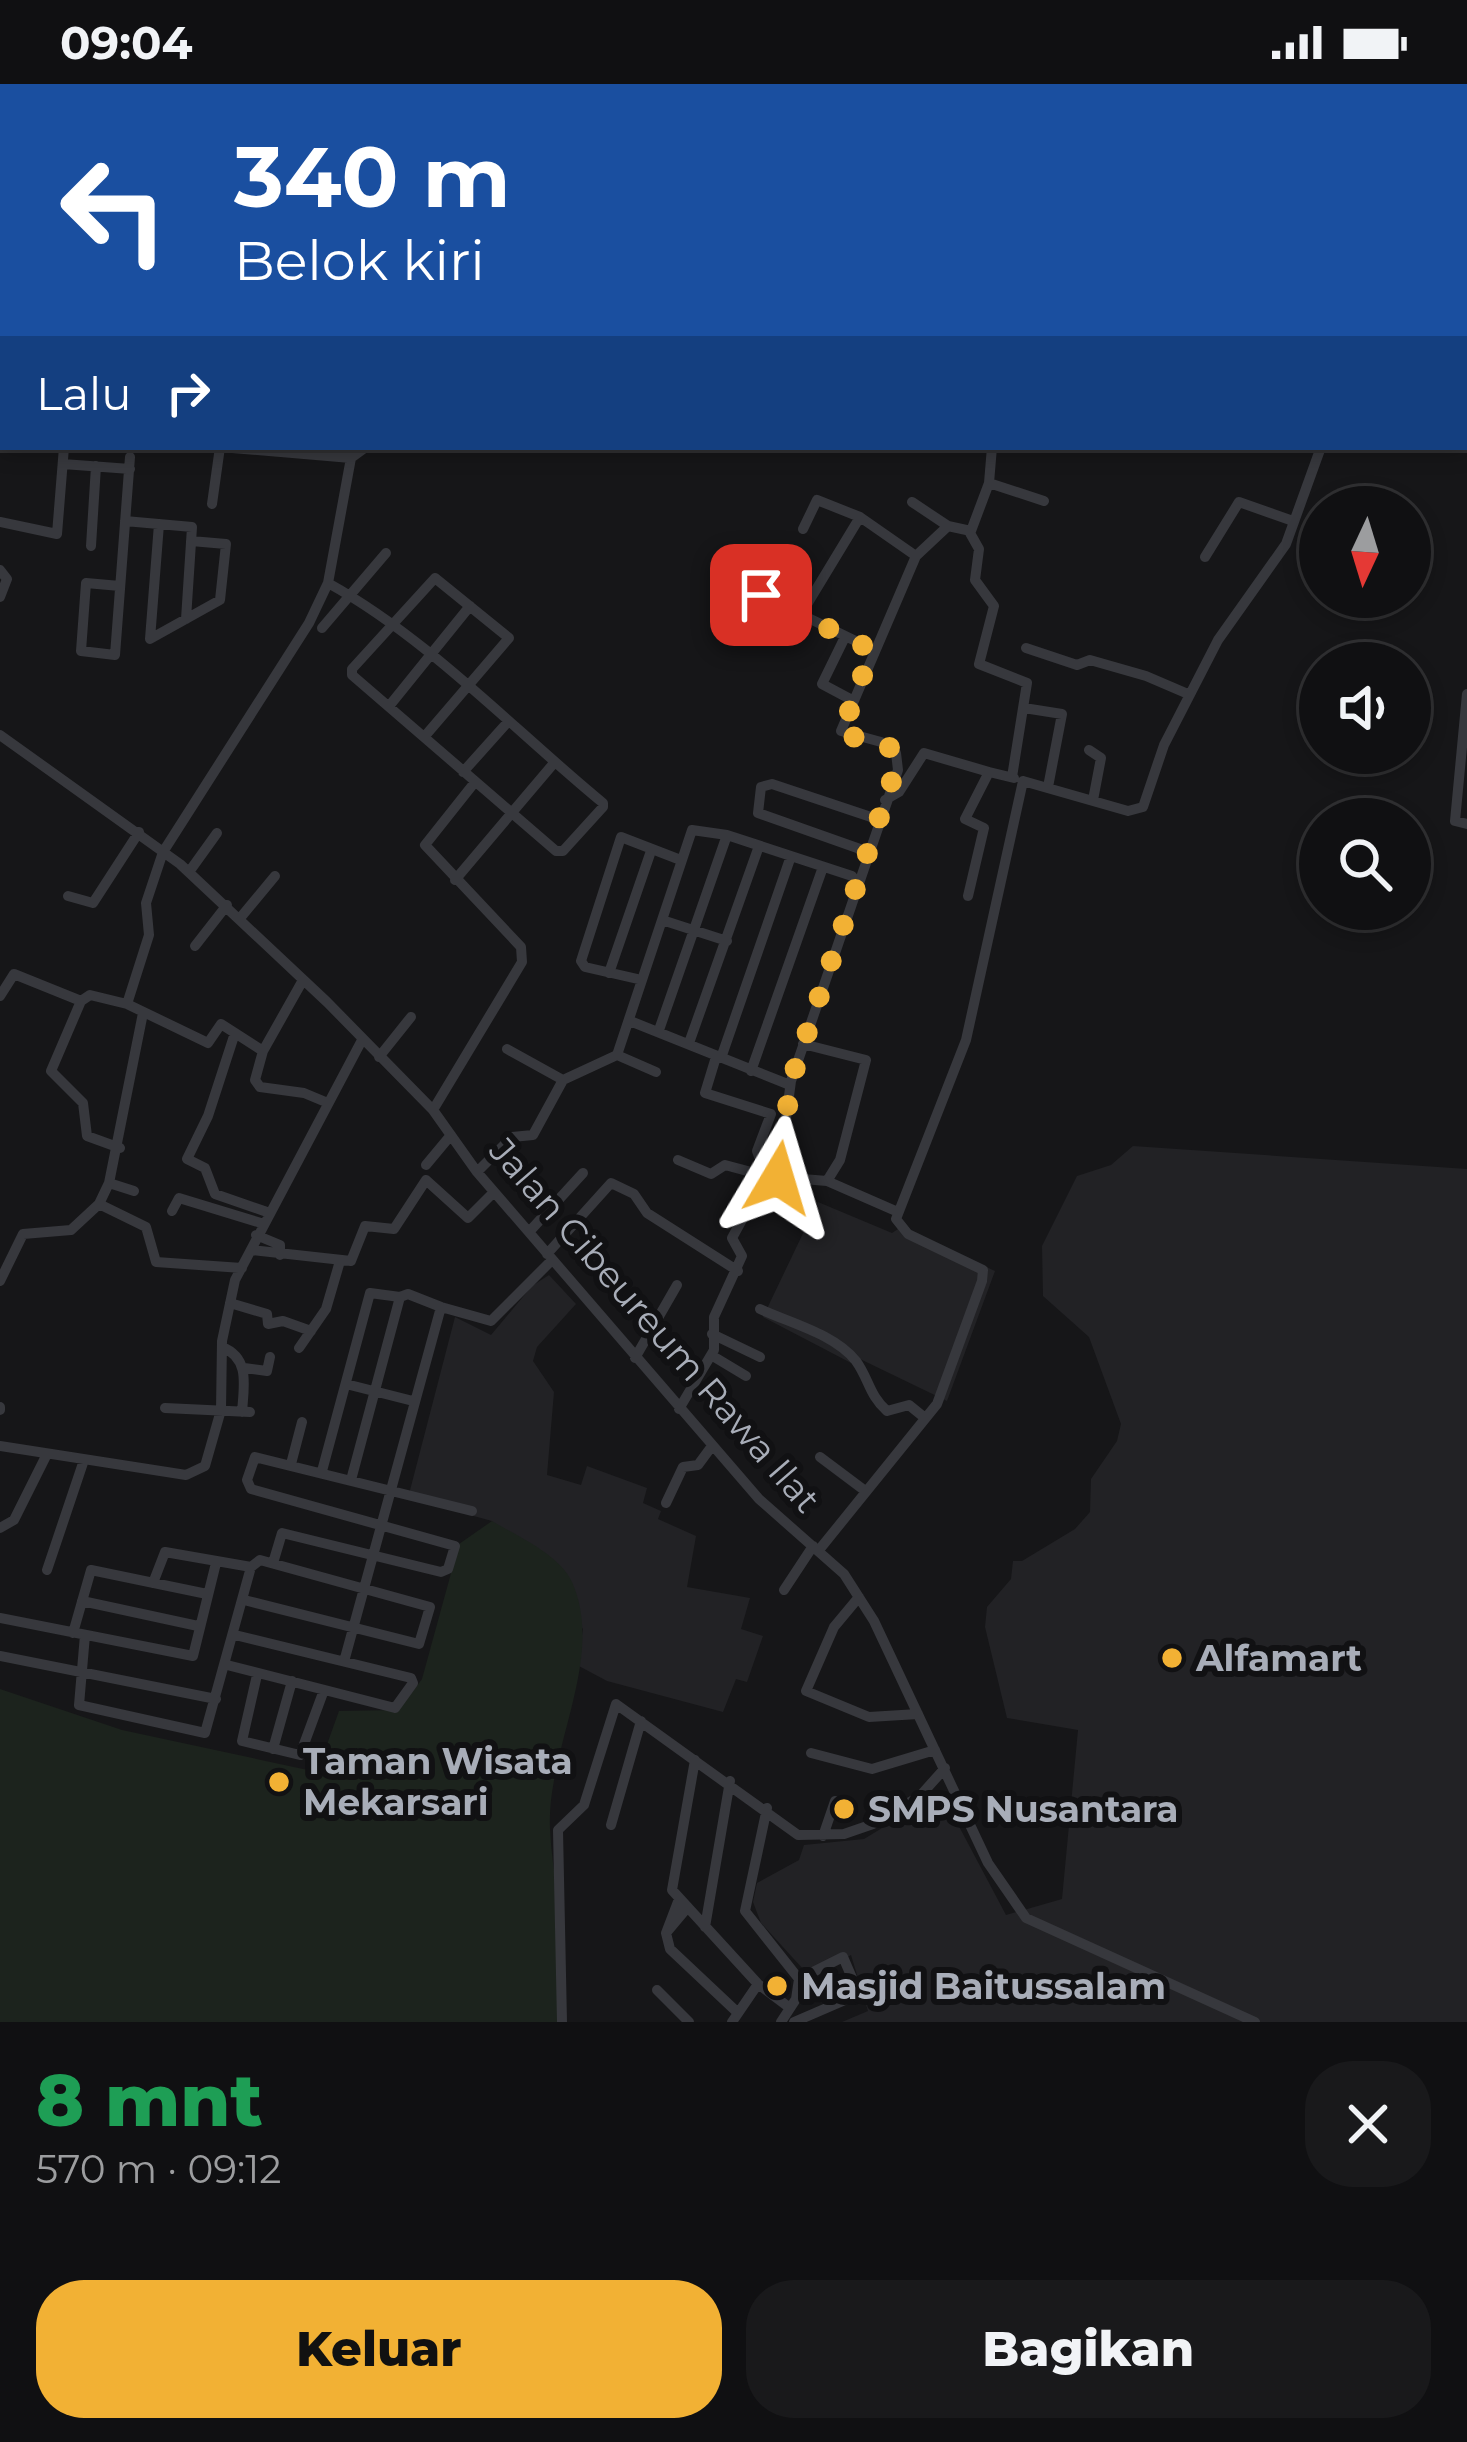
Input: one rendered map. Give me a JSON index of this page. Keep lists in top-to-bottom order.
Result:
{
  "streets": {
    "street": ["Jalan Cibeureum Rawa Ilat"]
  },
  "places": [
    "Alfamart",
    "Taman Wisata Mekarsari",
    "SMPS Nusantara",
    "Masjid Baitussalam"
  ],
  "north": "bottom",
  "page": {
    "status": "09:04",
    "turn": ["340 m", "Belok kiri"],
    "then": "Lalu",
    "heading": ["8 mnt", "570 m · 09:12"],
    "buttons": ["Keluar", "Bagikan"]
  }
}
